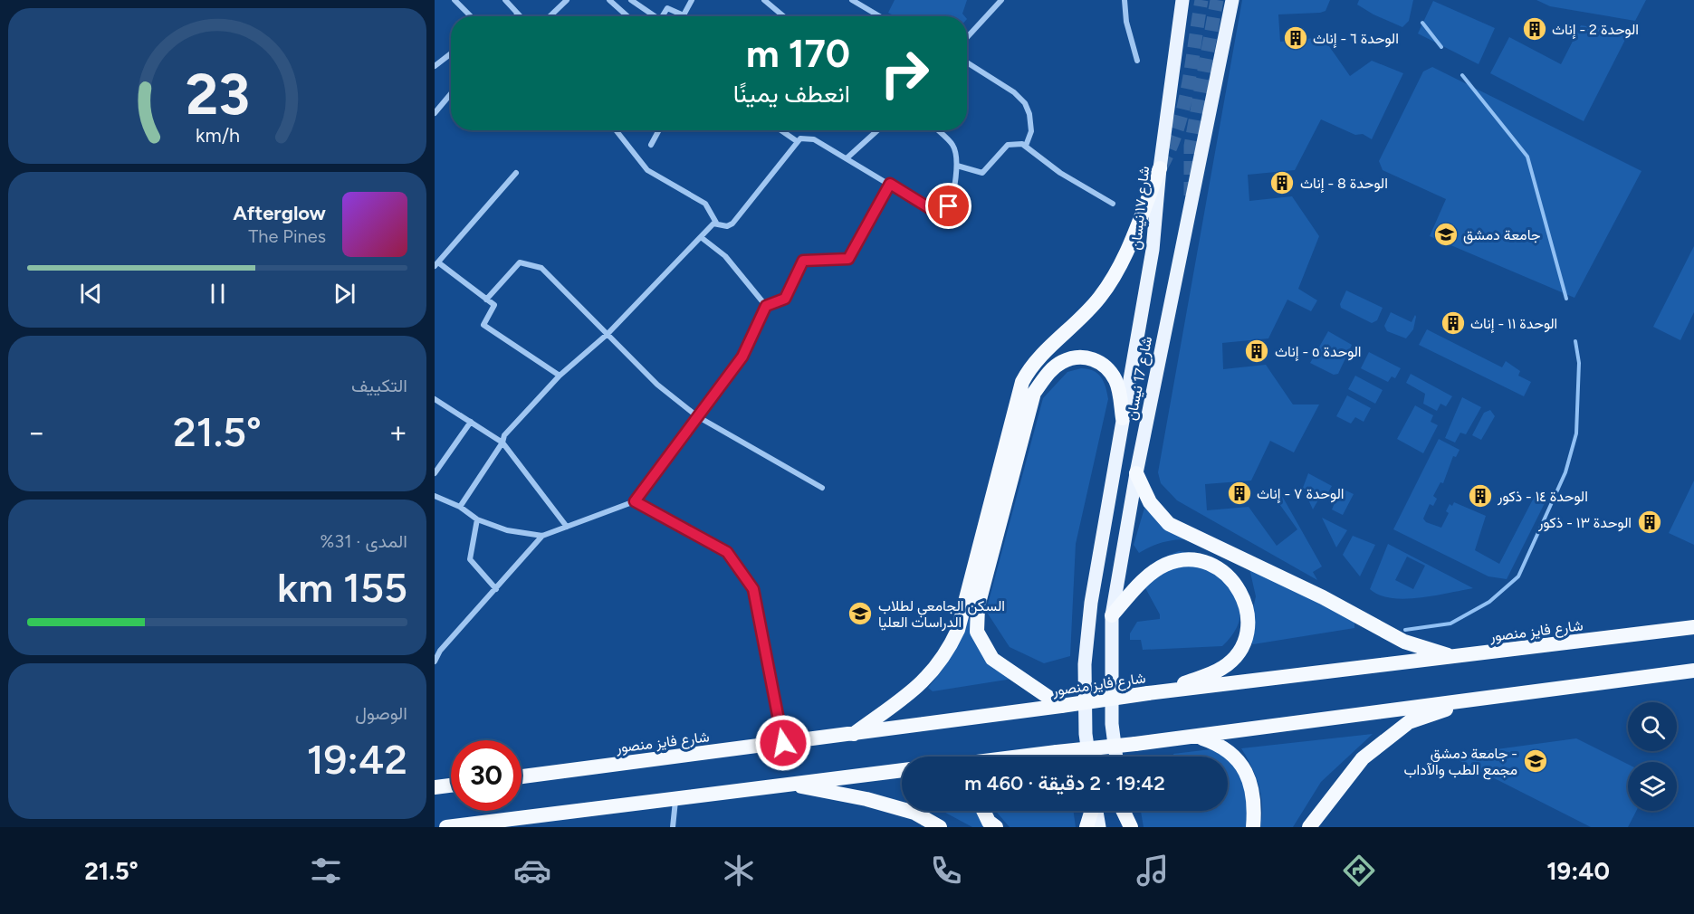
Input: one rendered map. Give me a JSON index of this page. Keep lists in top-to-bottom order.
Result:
{
  "streets": {
    "highway": ["شارع فايز منصور"],
    "main road": ["شارع ١٧ نيسان", "شارع 17 نيسان"]
  },
  "crossings": [
    ["شارع ١٧ نيسان", "شارع 17 نيسان"]
  ],
  "places": {
    "building": [
      "الوحدة 2 - إناث",
      "الوحدة ٦ - إناث",
      "الوحدة 8 - إناث",
      "الوحدة ١١ - إناث",
      "الوحدة ٥ - إناث",
      "الوحدة ٧ - إناث",
      "الوحدة ١٤ - ذكور",
      "الوحدة ١٣ - ذكور"
    ],
    "school or university": ["جامعة دمشق", "السكن الجامعي لطلاب الدراسات العليا", "جامعة دمشق - مجمع الطب والآداب"]
  },
  "page": {
    "turn": ["170 m", "انعطف يمينًا"],
    "song": ["Afterglow", "The Pines"],
    "tile": [
      "التكييف",
      ["المدى · 31%", "155 km"],
      ["الوصول", "19:42"]
    ],
    "heat": ["−", "21.5°", "+"],
    "limit": "30",
    "trip": "19:42 · 2 دقيقة · 460 m",
    "tabs": ["19:40", "21.5°"],
    "gauge": ["23", "km/h"]
  }
}
